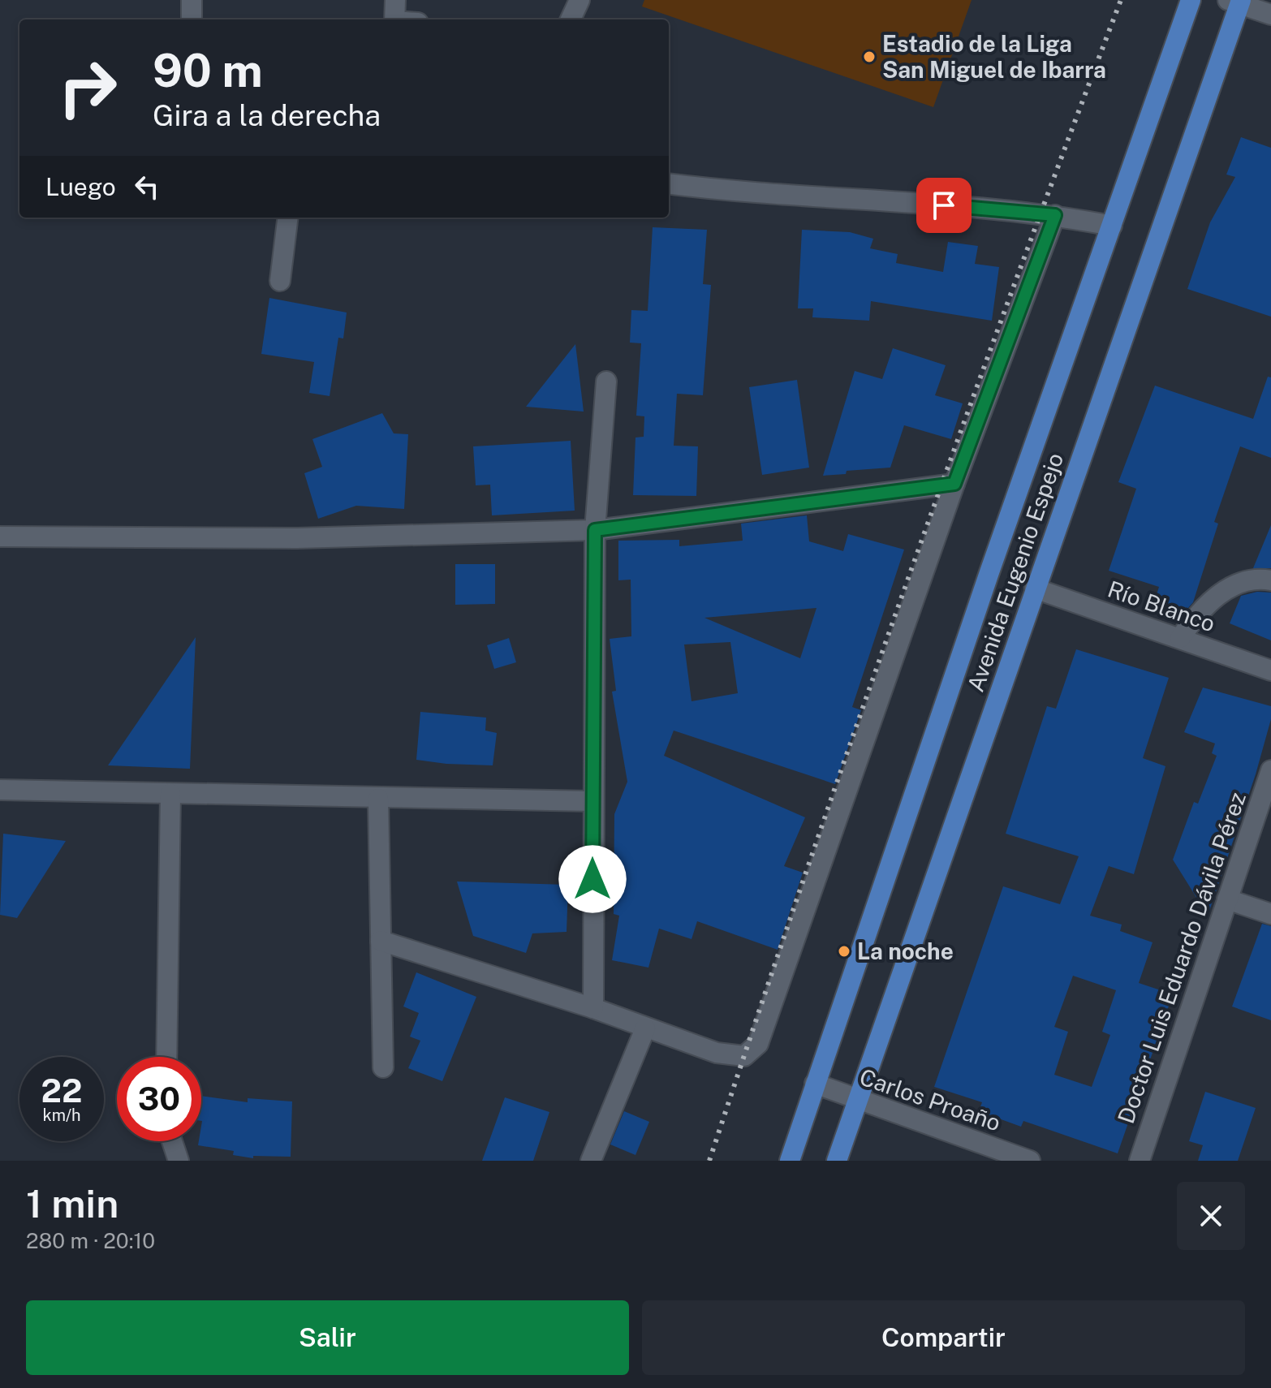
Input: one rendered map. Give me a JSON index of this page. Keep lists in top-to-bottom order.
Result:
{
  "streets": {
    "main road": ["Avenida Eugenio Espejo"],
    "street": ["Río Blanco", "Doctor Luis Eduardo Dávila Pérez", "Carlos Proaño"]
  },
  "crossings": [
    ["Avenida Eugenio Espejo", "Río Blanco"],
    ["Avenida Eugenio Espejo", "Carlos Proaño"]
  ],
  "places": ["Estadio de la Liga San Miguel de Ibarra", "La noche"],
  "page": {
    "turn": ["90 m", "Gira a la derecha"],
    "then": "Luego",
    "speed": "22 km/h",
    "limit": "30",
    "heading": ["1 min", "280 m · 20:10"],
    "buttons": ["Salir", "Compartir"]
  }
}
